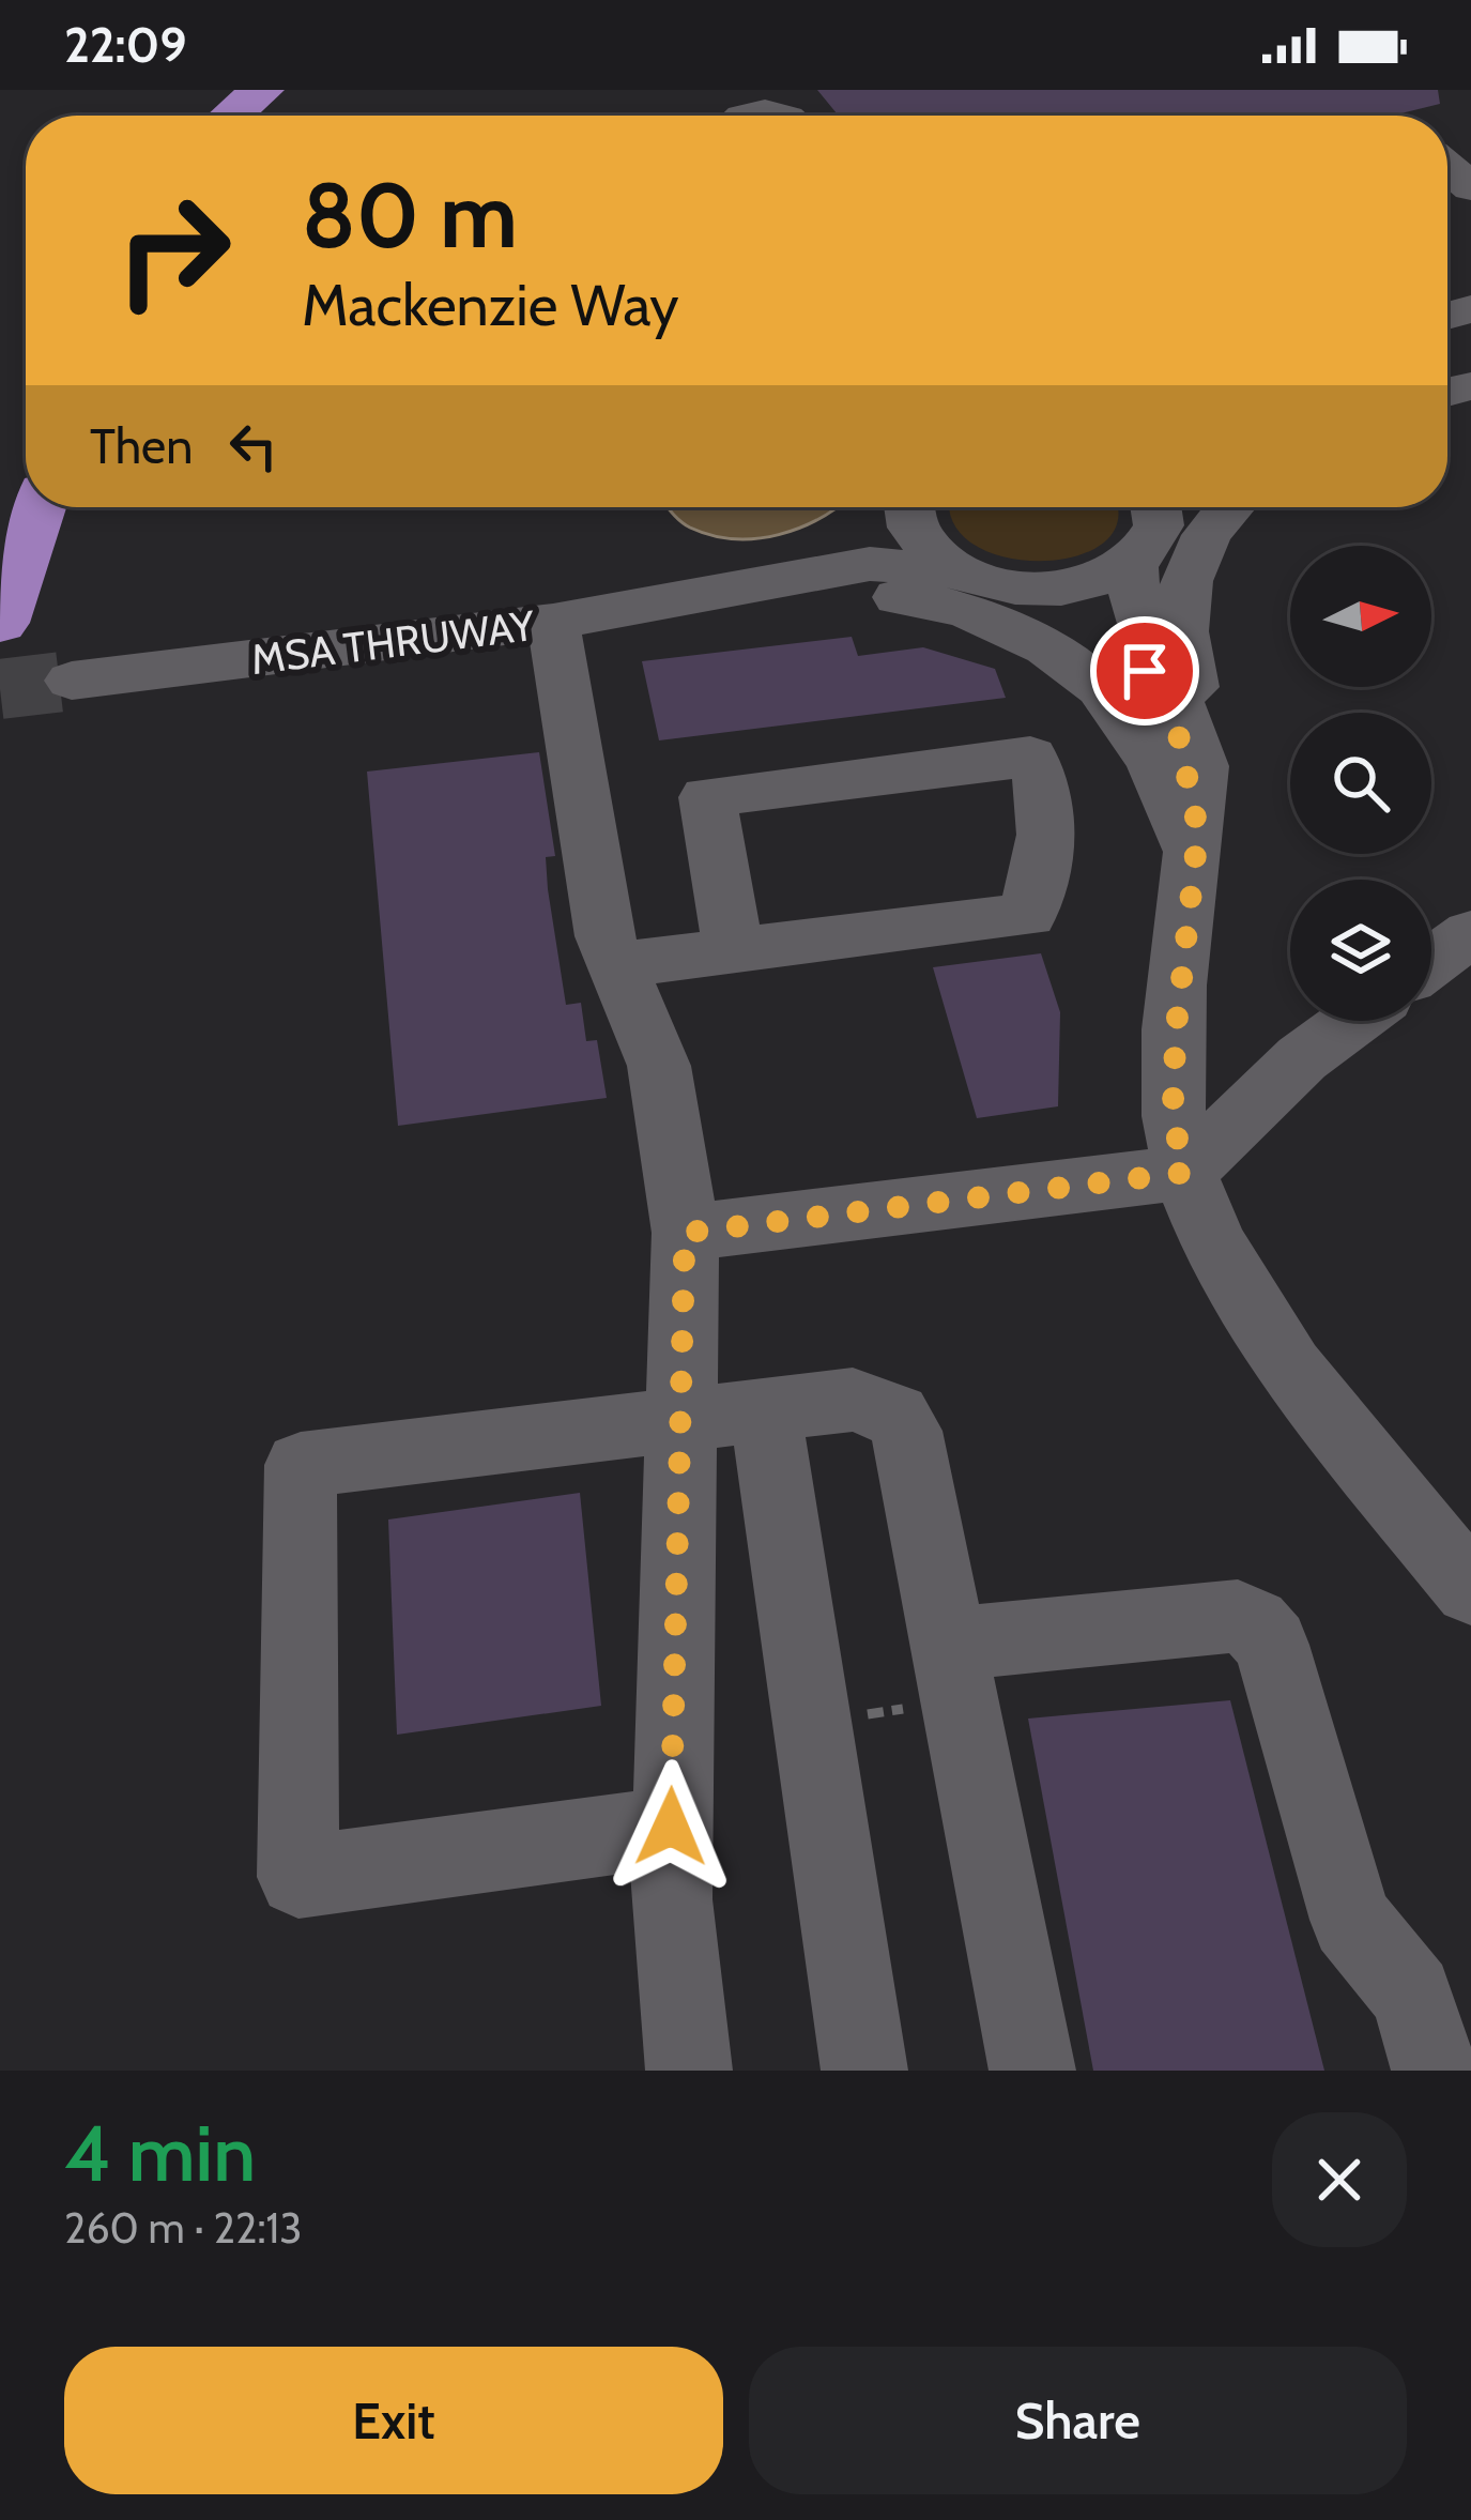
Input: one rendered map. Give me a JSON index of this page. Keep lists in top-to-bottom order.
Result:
{
  "streets": {
    "street": ["MSA THRUWAY"]
  },
  "north": "right",
  "page": {
    "status": "22:09",
    "turn": ["80 m", "Mackenzie Way"],
    "then": "Then",
    "heading": ["4 min", "260 m · 22:13"],
    "buttons": ["Exit", "Share"]
  }
}
